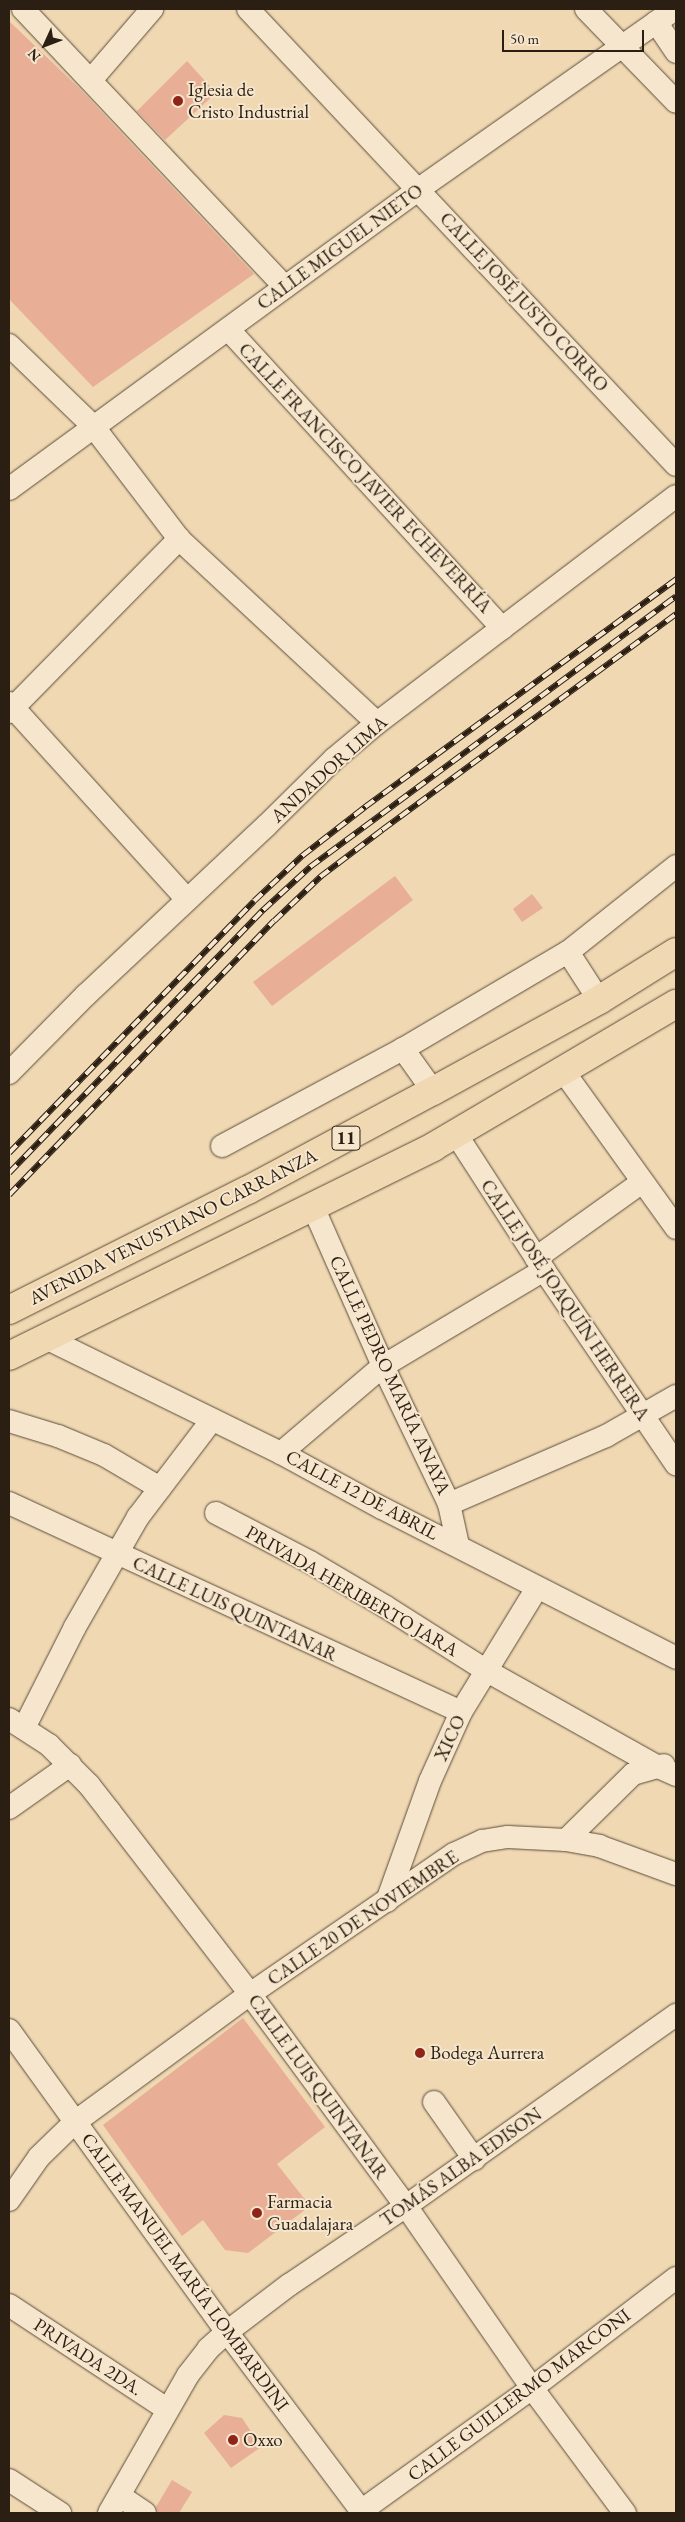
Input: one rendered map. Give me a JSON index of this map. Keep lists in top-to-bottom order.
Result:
{
  "streets": {
    "main road": ["11", "AVENIDA VENUSTIANO CARRANZA"],
    "street": [
      "CALLE MIGUEL NIETO",
      "CALLE JOSÉ JUSTO CORRO",
      "CALLE FRANCISCO JAVIER ECHEVERRÍA",
      "ANDADOR LIMA",
      "CALLE JOSÉ JOAQUÍN HERRERA",
      "CALLE PEDRO MARÍA ANAYA",
      "CALLE 12 DE ABRIL",
      "PRIVADA HERIBERTO JARA",
      "CALLE LUIS QUINTANAR",
      "XICO",
      "CALLE 20 DE NOVIEMBRE",
      "TOMÁS ALBA EDISON",
      "CALLE MANUEL MARÍA LOMBARDINI",
      "PRIVADA 2DA.",
      "CALLE GUILLERMO MARCONI"
    ]
  },
  "crossings": [
    ["CALLE MIGUEL NIETO", "CALLE JOSÉ JUSTO CORRO"],
    ["CALLE MIGUEL NIETO", "CALLE FRANCISCO JAVIER ECHEVERRÍA"],
    ["CALLE FRANCISCO JAVIER ECHEVERRÍA", "ANDADOR LIMA"],
    ["11", "CALLE JOSÉ JOAQUÍN HERRERA"],
    ["11", "CALLE PEDRO MARÍA ANAYA"],
    ["11", "CALLE 12 DE ABRIL"],
    ["CALLE PEDRO MARÍA ANAYA", "CALLE 12 DE ABRIL"],
    ["CALLE 12 DE ABRIL", "XICO"],
    ["PRIVADA HERIBERTO JARA", "XICO"],
    ["CALLE LUIS QUINTANAR", "XICO"],
    ["CALLE LUIS QUINTANAR", "CALLE 20 DE NOVIEMBRE"],
    ["CALLE LUIS QUINTANAR", "TOMÁS ALBA EDISON"],
    ["CALLE LUIS QUINTANAR", "CALLE GUILLERMO MARCONI"],
    ["XICO", "CALLE 20 DE NOVIEMBRE"],
    ["CALLE 20 DE NOVIEMBRE", "CALLE MANUEL MARÍA LOMBARDINI"],
    ["TOMÁS ALBA EDISON", "CALLE MANUEL MARÍA LOMBARDINI"],
    ["TOMÁS ALBA EDISON", "PRIVADA 2DA."],
    ["CALLE MANUEL MARÍA LOMBARDINI", "CALLE GUILLERMO MARCONI"]
  ],
  "places": [
    "Iglesia de Cristo Industrial",
    "Bodega Aurrera",
    "Farmacia Guadalajara",
    "Oxxo"
  ],
  "scale_bar": "50 m",
  "north": "bottom left"
}
